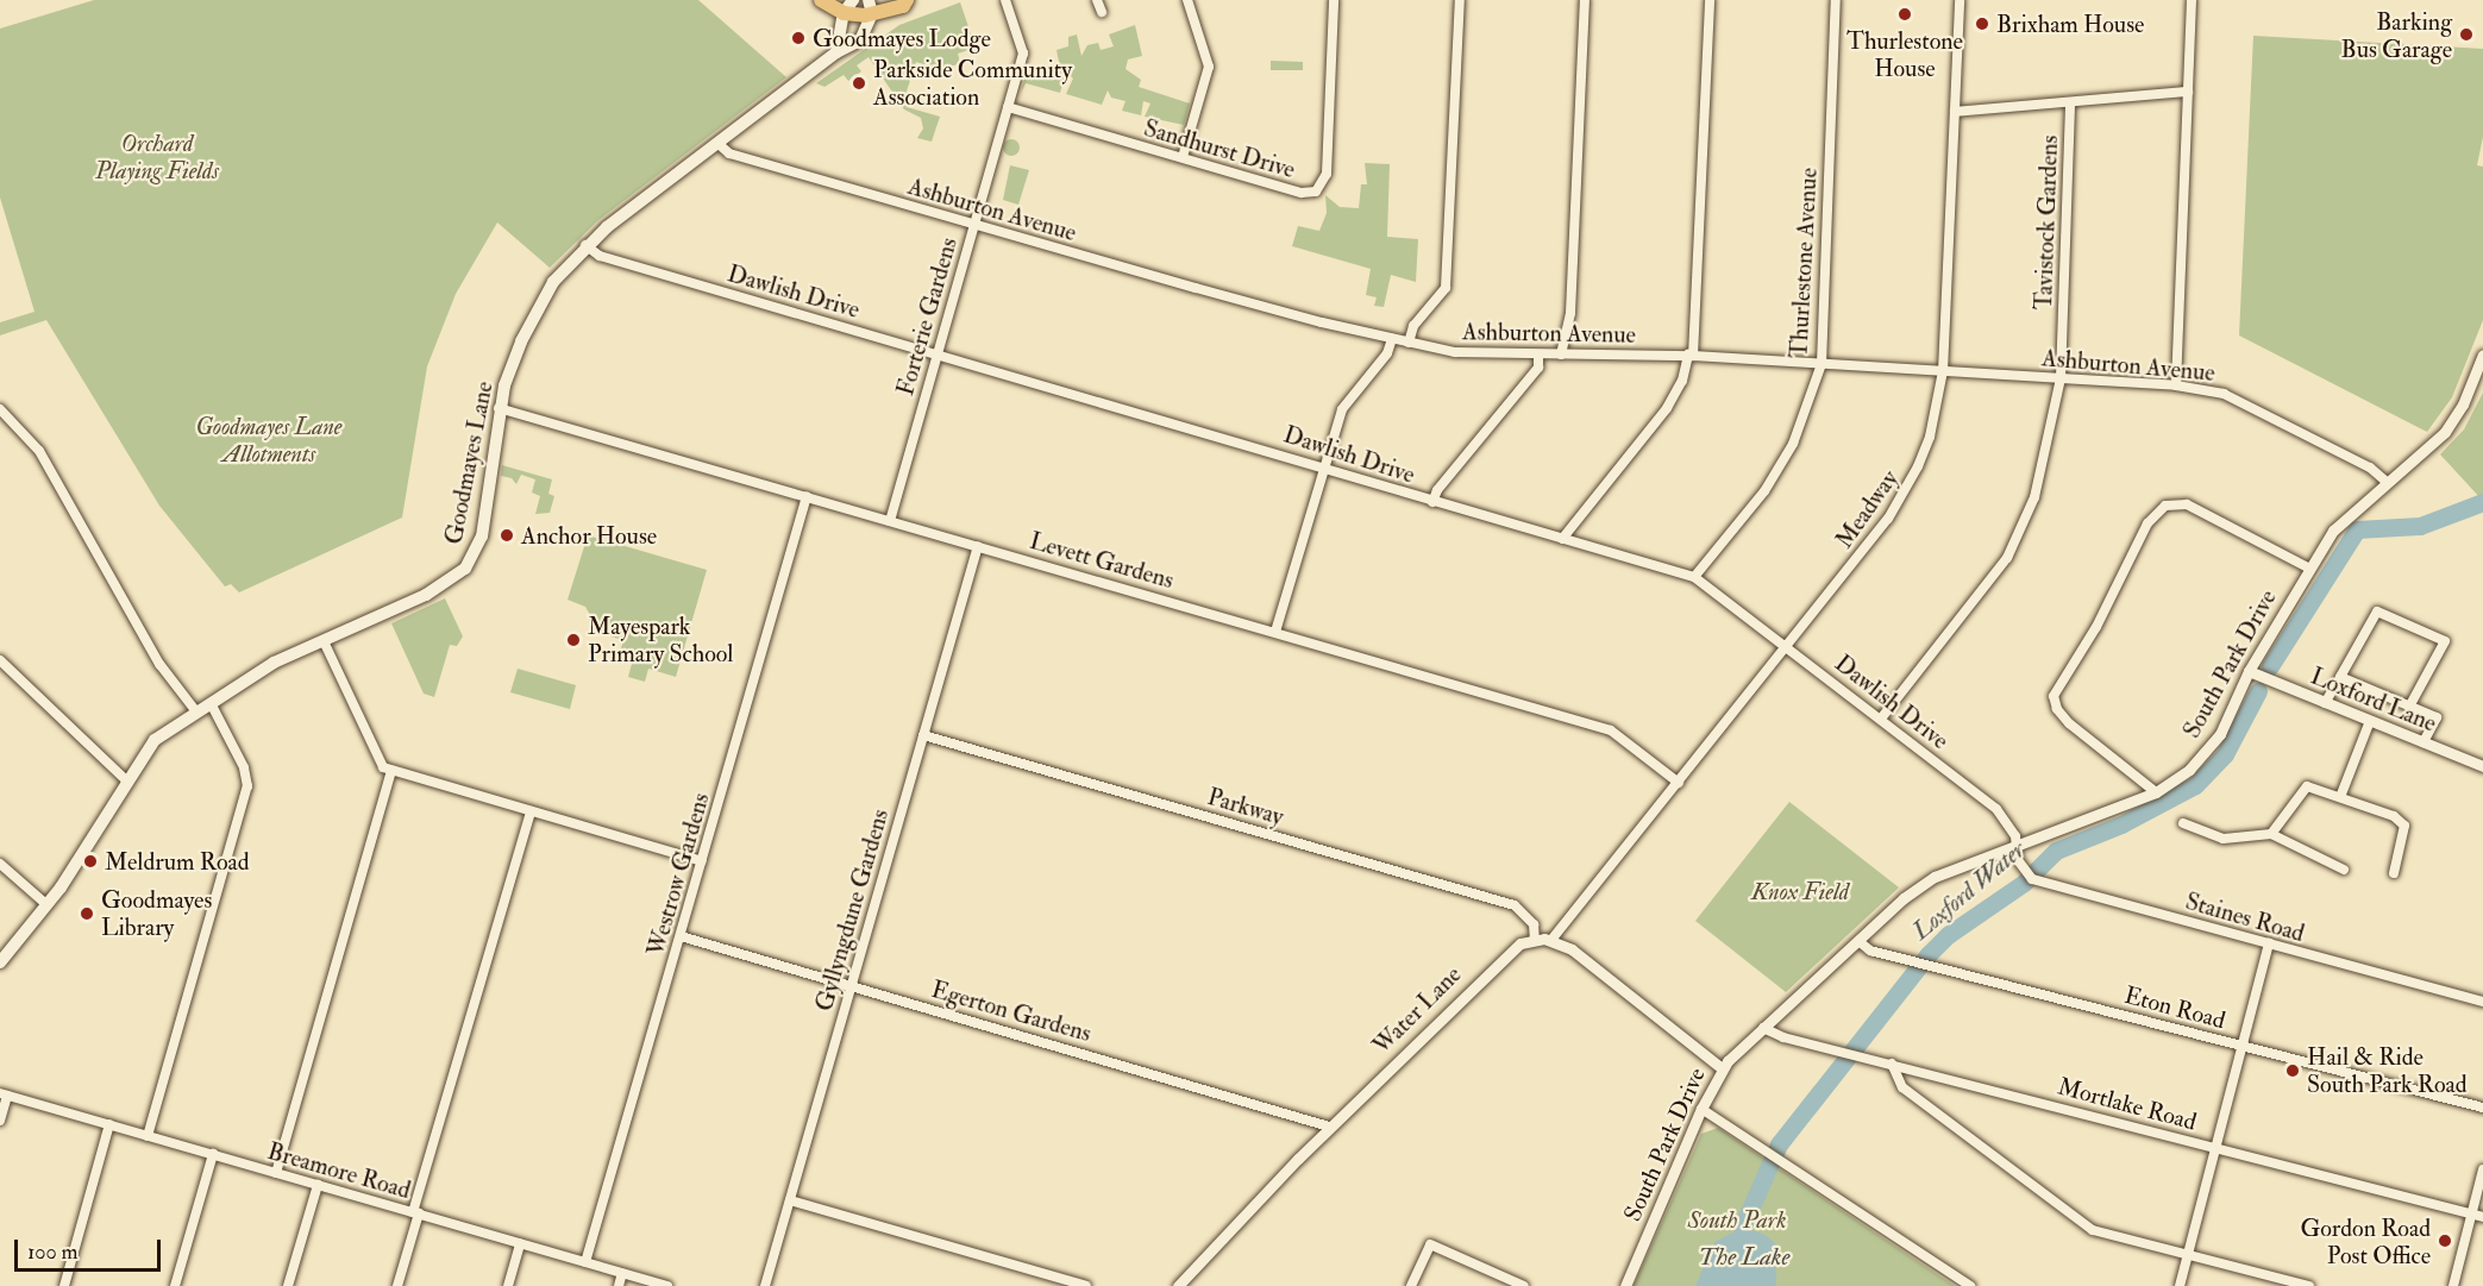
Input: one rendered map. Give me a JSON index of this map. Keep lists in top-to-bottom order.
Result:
{
  "streets": {
    "main road": ["Goodmayes Lane"],
    "street": [
      "Sandhurst Drive",
      "Ashburton Avenue",
      "Tavistock Gardens",
      "Thurlestone Avenue",
      "Dawlish Drive",
      "Forterie Gardens",
      "Meadway",
      "Levett Gardens",
      "South Park Drive",
      "Loxford Lane",
      "Parkway",
      "Westrow Gardens",
      "Gyllyngdune Gardens",
      "Staines Road",
      "Eton Road",
      "Water Lane",
      "Egerton Gardens",
      "Mortlake Road",
      "Breamore Road"
    ]
  },
  "crossings": [
    ["Sandhurst Drive", "Forterie Gardens"],
    ["Ashburton Avenue", "Tavistock Gardens"],
    ["Ashburton Avenue", "Thurlestone Avenue"],
    ["Ashburton Avenue", "Forterie Gardens"],
    ["Ashburton Avenue", "Goodmayes Lane"],
    ["Ashburton Avenue", "Meadway"],
    ["Ashburton Avenue", "South Park Drive"],
    ["Tavistock Gardens", "Dawlish Drive"],
    ["Thurlestone Avenue", "Dawlish Drive"],
    ["Dawlish Drive", "Forterie Gardens"],
    ["Dawlish Drive", "Goodmayes Lane"],
    ["Dawlish Drive", "Meadway"],
    ["Dawlish Drive", "South Park Drive"],
    ["Dawlish Drive", "Staines Road"],
    ["Forterie Gardens", "Levett Gardens"],
    ["Goodmayes Lane", "Levett Gardens"],
    ["Meadway", "Levett Gardens"],
    ["Meadway", "Water Lane"],
    ["Levett Gardens", "Westrow Gardens"],
    ["Levett Gardens", "Gyllyngdune Gardens"],
    ["South Park Drive", "Loxford Lane"],
    ["South Park Drive", "Staines Road"],
    ["South Park Drive", "Eton Road"],
    ["South Park Drive", "Mortlake Road"],
    ["Parkway", "Gyllyngdune Gardens"],
    ["Parkway", "Water Lane"],
    ["Westrow Gardens", "Egerton Gardens"],
    ["Westrow Gardens", "Breamore Road"],
    ["Gyllyngdune Gardens", "Egerton Gardens"],
    ["Water Lane", "Egerton Gardens"]
  ],
  "water": ["Loxford Water", "The Lake"],
  "parks": [
    "Orchard Playing Fields",
    "Goodmayes Lane Allotments",
    "Knox Field",
    "South Park"
  ],
  "places": [
    "Thurlestone House",
    "Brixham House",
    "Barking Bus Garage",
    "Goodmayes Lodge",
    "Parkside Community Association",
    "Anchor House",
    "Mayespark Primary School",
    "Meldrum Road",
    "Goodmayes Library",
    "Hail & Ride South Park Road",
    "Gordon Road Post Office"
  ],
  "scale_bar": "100 m"
}
